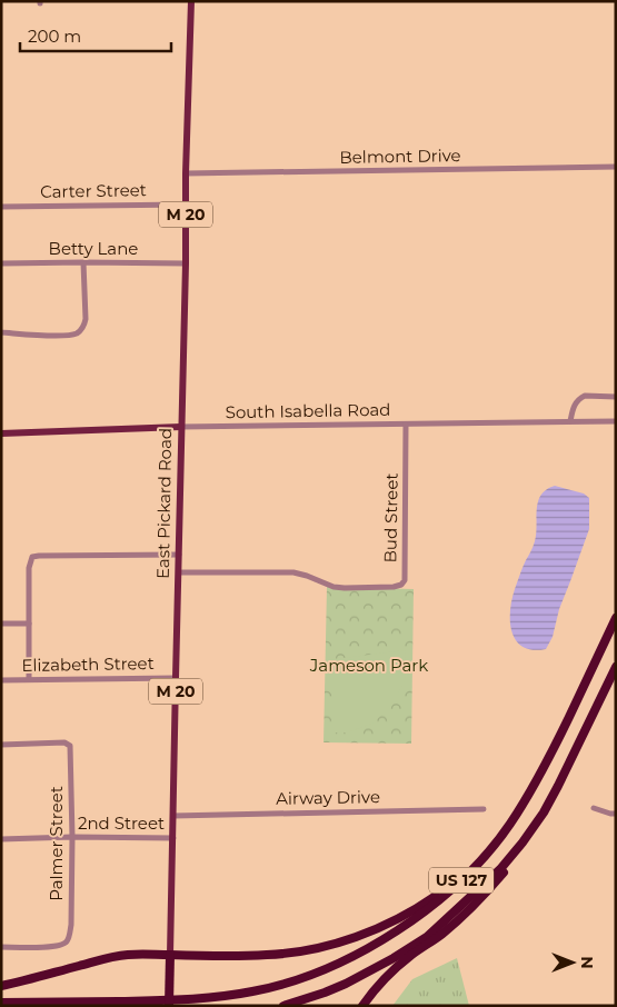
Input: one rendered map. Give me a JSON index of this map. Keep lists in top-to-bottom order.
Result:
{
  "streets": {
    "highway": ["M 20", "East Pickard Road", "US 127"],
    "main road": ["South Isabella Road"],
    "street": [
      "Belmont Drive",
      "Carter Street",
      "Betty Lane",
      "Bud Street",
      "Elizabeth Street",
      "Airway Drive",
      "2nd Street",
      "Palmer Street"
    ]
  },
  "crossings": [
    ["Belmont Drive", "East Pickard Road"],
    ["Carter Street", "East Pickard Road"],
    ["Betty Lane", "East Pickard Road"],
    ["South Isabella Road", "East Pickard Road"],
    ["South Isabella Road", "Bud Street"],
    ["East Pickard Road", "Bud Street"],
    ["East Pickard Road", "Elizabeth Street"],
    ["East Pickard Road", "Airway Drive"],
    ["East Pickard Road", "2nd Street"],
    ["2nd Street", "Palmer Street"]
  ],
  "parks": ["Jameson Park"],
  "scale_bar": "200 m",
  "north": "right"
}
